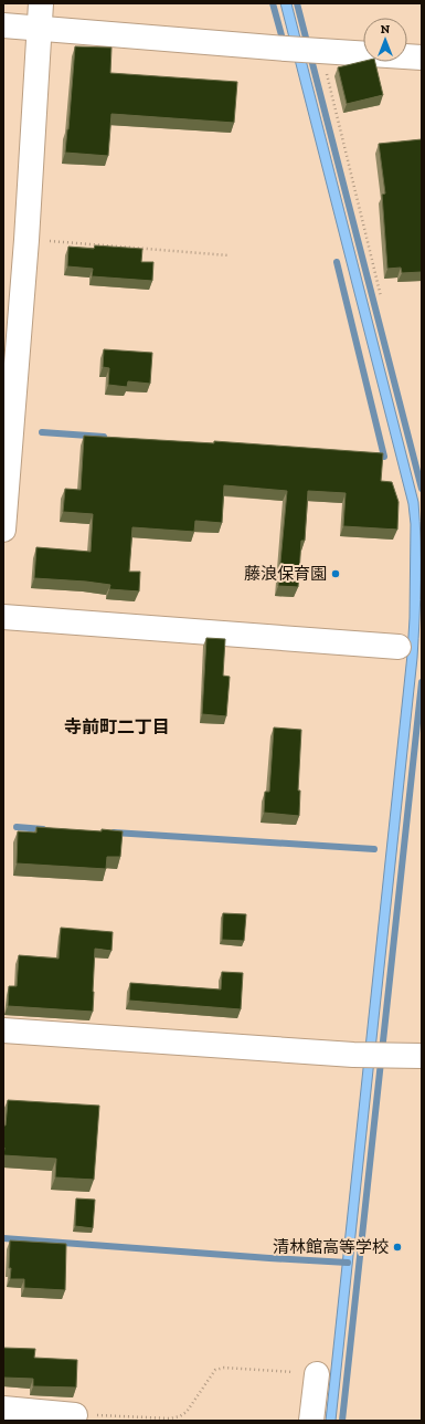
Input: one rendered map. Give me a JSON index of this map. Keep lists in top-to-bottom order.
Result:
{
  "districts": ["寺前町二丁目"],
  "places": ["藤浪保育園", "清林館高等学校"],
  "north": "top"
}
